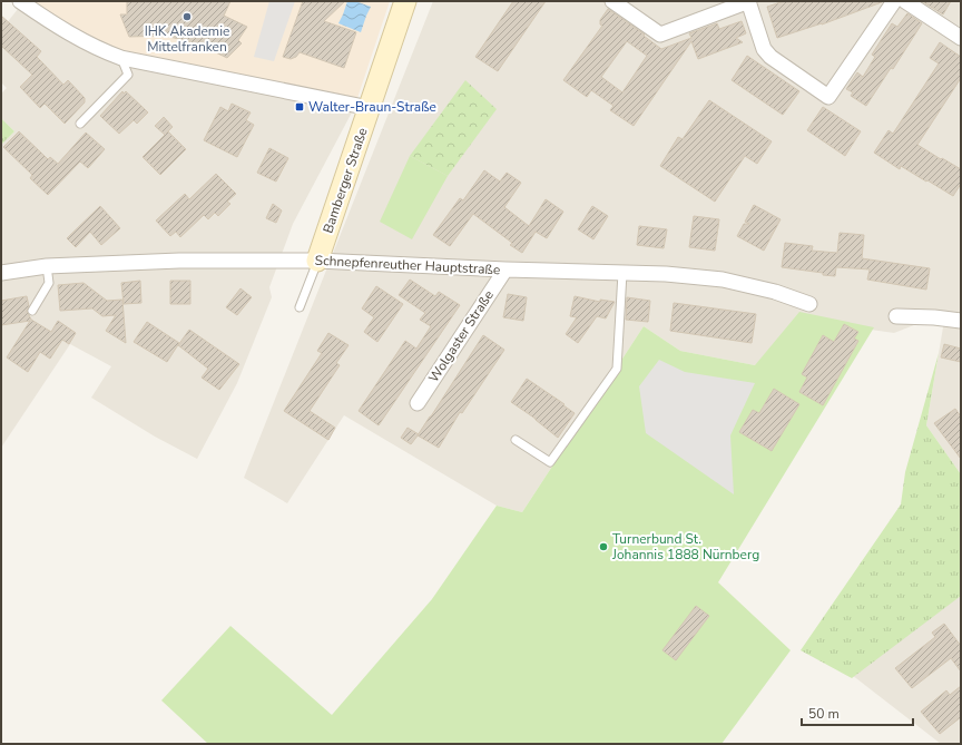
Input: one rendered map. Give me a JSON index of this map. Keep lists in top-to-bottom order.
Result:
{
  "streets": {
    "street": ["Bamberger Straße", "Schnepfenreuther Hauptstraße", "Wolgaster Straße"]
  },
  "crossings": [
    ["Bamberger Straße", "Schnepfenreuther Hauptstraße"],
    ["Schnepfenreuther Hauptstraße", "Wolgaster Straße"]
  ],
  "places": {
    "other": ["IHK Akademie Mittelfranken", "Turnerbund St. Johannis 1888 Nürnberg"],
    "transit": ["Walter-Braun-Straße"]
  },
  "scale_bar": "50 m"
}
